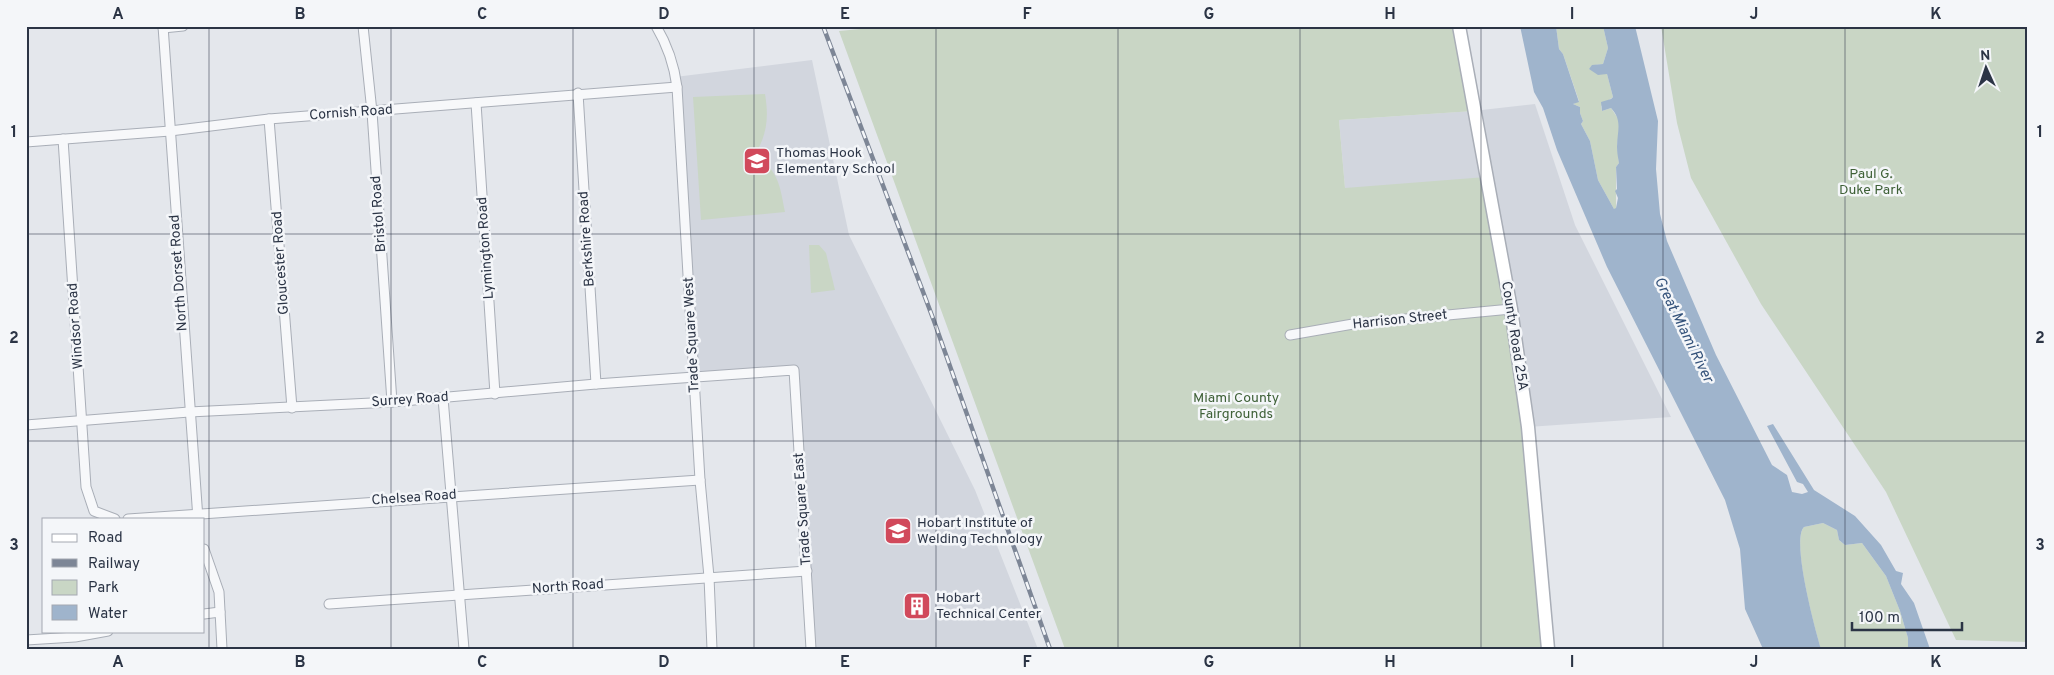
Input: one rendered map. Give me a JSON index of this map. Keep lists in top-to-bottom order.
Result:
{
  "streets": {
    "main road": ["County Road 25A"],
    "street": [
      "Cornish Road",
      "Bristol Road",
      "Berkshire Road",
      "Lymington Road",
      "Gloucester Road",
      "North Dorset Road",
      "Harrison Street",
      "Windsor Road",
      "Trade Square West",
      "Surrey Road",
      "Chelsea Road",
      "Trade Square East",
      "North Road"
    ]
  },
  "crossings": [
    ["Cornish Road", "Bristol Road"],
    ["Cornish Road", "Berkshire Road"],
    ["Cornish Road", "Lymington Road"],
    ["Cornish Road", "Gloucester Road"],
    ["Cornish Road", "North Dorset Road"],
    ["Cornish Road", "Windsor Road"],
    ["Cornish Road", "Trade Square West"],
    ["Bristol Road", "Surrey Road"],
    ["Berkshire Road", "Surrey Road"],
    ["Lymington Road", "Surrey Road"],
    ["Gloucester Road", "Surrey Road"],
    ["North Dorset Road", "Surrey Road"],
    ["North Dorset Road", "Chelsea Road"],
    ["Harrison Street", "County Road 25A"],
    ["Windsor Road", "Surrey Road"],
    ["Trade Square West", "Surrey Road"],
    ["Trade Square West", "Chelsea Road"],
    ["Trade Square West", "North Road"],
    ["Surrey Road", "Trade Square East"],
    ["Trade Square East", "North Road"]
  ],
  "water": ["Great Miami River"],
  "parks": ["Paul G. Duke Park", "Miami County Fairgrounds"],
  "places": {
    "school or university": ["Thomas Hook Elementary School", "Hobart Institute of Welding Technology"],
    "building": ["Hobart Technical Center"]
  },
  "legend": [
    "Road",
    "Railway",
    "Park",
    "Water"
  ],
  "scale_bar": "100 m",
  "north": "top",
  "grid": {
    "columns": [
      "A",
      "B",
      "C",
      "D",
      "E",
      "F",
      "G",
      "H",
      "I",
      "J",
      "K"
    ],
    "rows": ["1", "2", "3"]
  }
}
